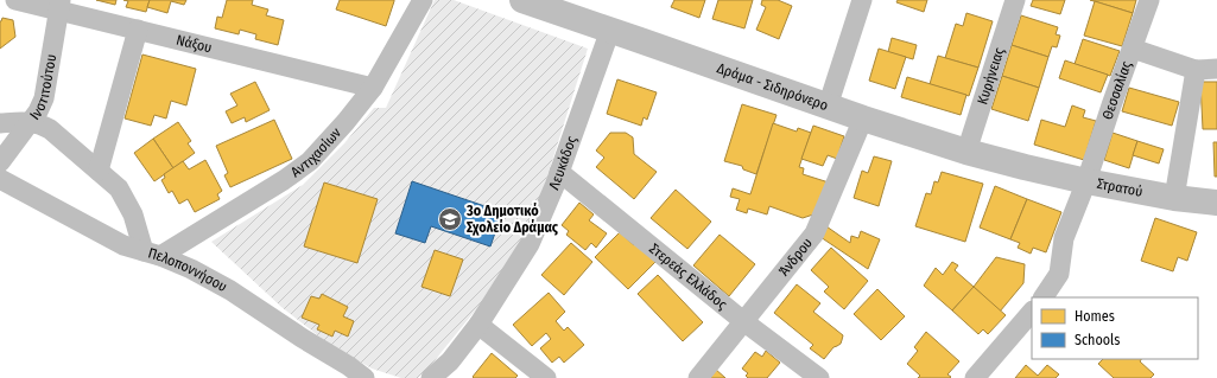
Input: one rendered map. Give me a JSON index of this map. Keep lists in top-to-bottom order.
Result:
{
  "streets": {
    "street": [
      "Νάξου",
      "Κυρήνειας",
      "Ινστιτούτου",
      "Δράμα - Σιδηρόνερο",
      "Θεσσαλίας",
      "Αντιχασίων",
      "Λευκάδος",
      "Στρατού",
      "Άνδρου",
      "Πελοποννήσου",
      "Στερεάς Ελλάδος"
    ]
  },
  "crossings": [
    ["Νάξου", "Ινστιτούτου"],
    ["Νάξου", "Αντιχασίων"],
    ["Κυρήνειας", "Δράμα - Σιδηρόνερο"],
    ["Δράμα - Σιδηρόνερο", "Λευκάδος"],
    ["Δράμα - Σιδηρόνερο", "Στρατού"],
    ["Δράμα - Σιδηρόνερο", "Άνδρου"],
    ["Θεσσαλίας", "Στρατού"],
    ["Αντιχασίων", "Πελοποννήσου"],
    ["Λευκάδος", "Στερεάς Ελλάδος"],
    ["Άνδρου", "Στερεάς Ελλάδος"]
  ],
  "places": {
    "school or university": ["3ο Δημοτικό Σχολείο Δράμας"]
  },
  "legend": ["Homes", "Schools"]
}
